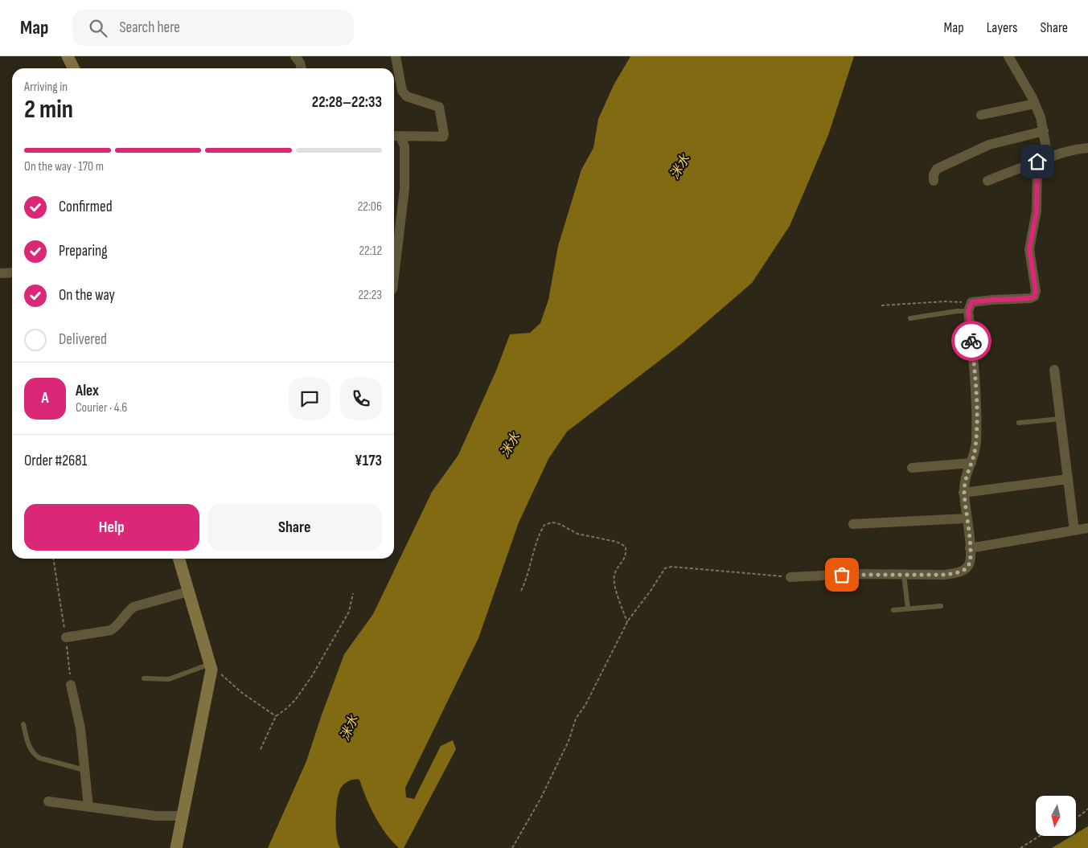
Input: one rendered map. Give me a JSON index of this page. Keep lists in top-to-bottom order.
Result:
{
  "water": ["洣水"],
  "north": "bottom",
  "page": {
    "header": "Map",
    "search": "Search here",
    "nav": ["Map", "Layers", "Share"],
    "heading": ["2 min", "Arriving in", "22:28–22:33"],
    "panel": [
      "Alex",
      "Courier · 4.6",
      "Order #2681",
      "¥173"
    ],
    "bar": "On the way · 170 m",
    "list": [
      ["Confirmed", "22:06"],
      ["Preparing", "22:12"],
      ["On the way", "22:23"],
      "Delivered"
    ],
    "round": "A",
    "buttons": ["Help", "Share"]
  }
}
